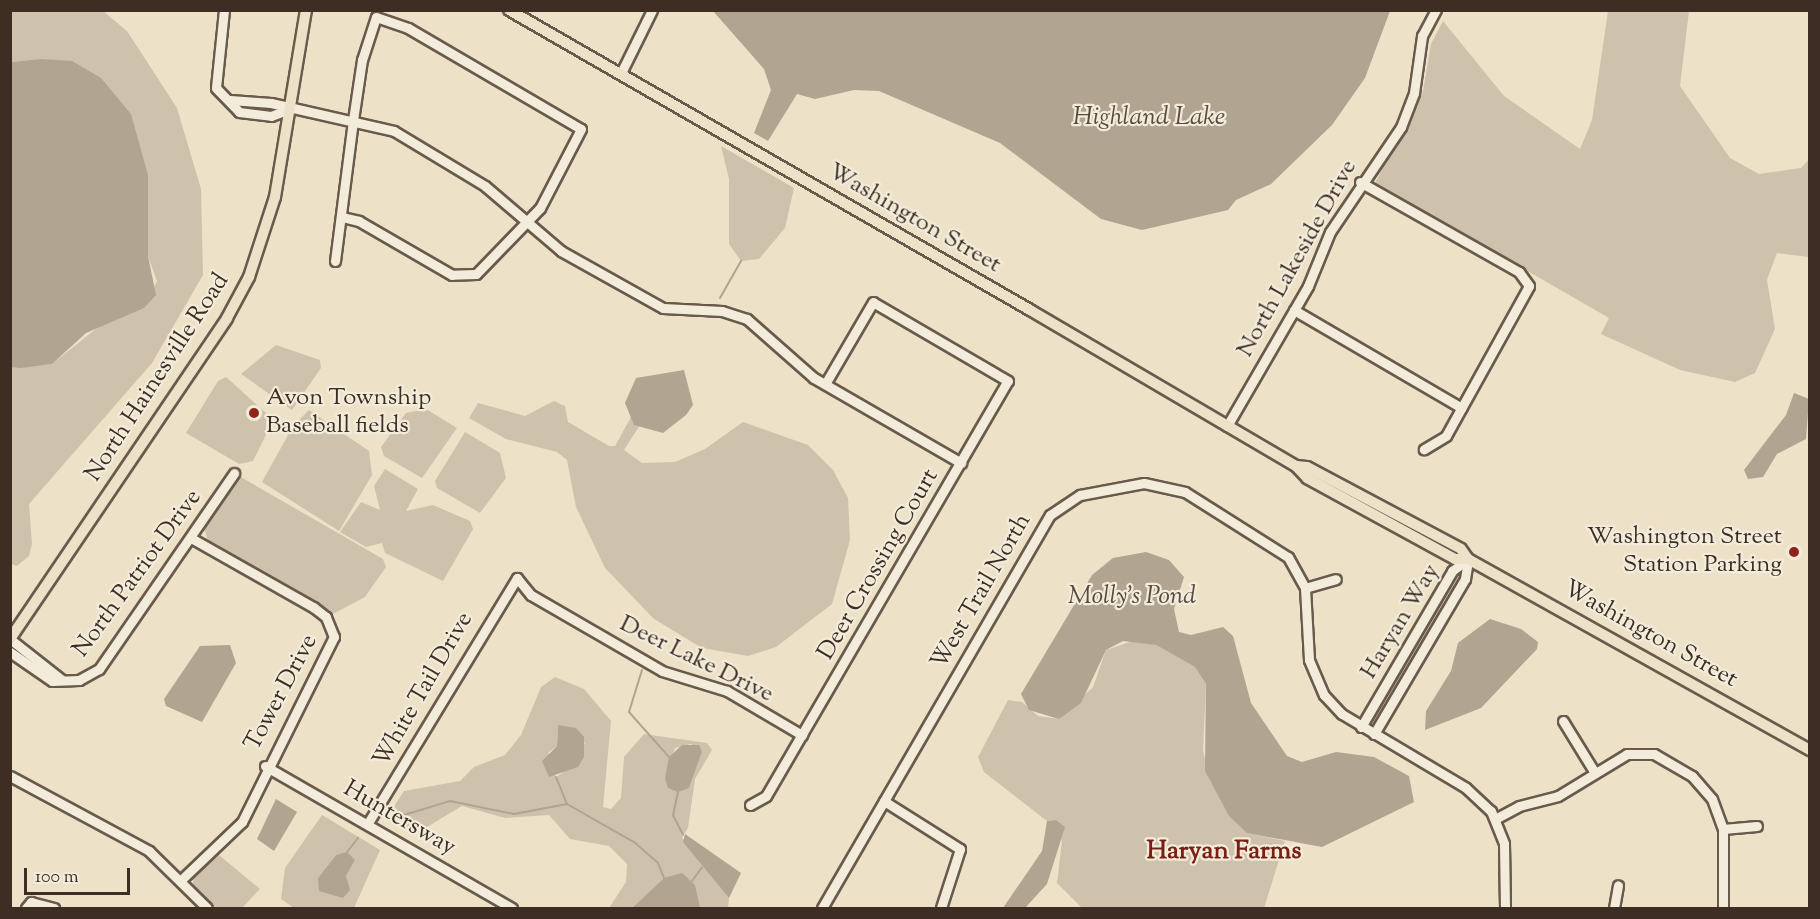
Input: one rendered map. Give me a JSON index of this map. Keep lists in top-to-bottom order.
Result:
{
  "streets": {
    "main road": ["Washington Street", "North Hainesville Road"],
    "street": [
      "North Lakeside Drive",
      "Deer Crossing Court",
      "North Patriot Drive",
      "West Trail North",
      "Haryan Way",
      "Deer Lake Drive",
      "White Tail Drive",
      "Tower Drive",
      "Huntersway"
    ]
  },
  "crossings": [
    ["Washington Street", "North Lakeside Drive"],
    ["Washington Street", "Haryan Way"],
    ["North Hainesville Road", "North Patriot Drive"],
    ["Deer Crossing Court", "Deer Lake Drive"],
    ["North Patriot Drive", "Tower Drive"],
    ["West Trail North", "Haryan Way"],
    ["Deer Lake Drive", "White Tail Drive"],
    ["White Tail Drive", "Huntersway"],
    ["Tower Drive", "Huntersway"]
  ],
  "districts": ["Haryan Farms"],
  "water": ["Highland Lake", "Molly's Pond"],
  "places": ["Avon Township Baseball fields", "Washington Street Station Parking"],
  "scale_bar": "100 m"
}
